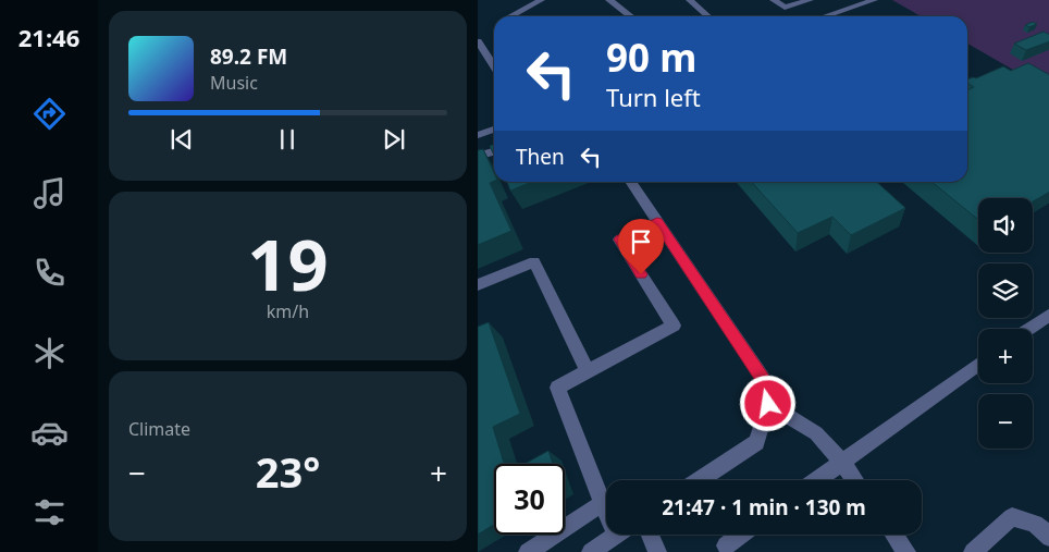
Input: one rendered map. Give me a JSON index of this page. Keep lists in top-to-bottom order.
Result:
{
  "page": {
    "tabs": "21:46",
    "turn": ["90 m", "Turn left"],
    "song": ["89.2 FM", "Music"],
    "then": "Then",
    "tile": [
      ["19", "km/h"],
      "Climate"
    ],
    "map_buttons": ["+", "−"],
    "heat": ["−", "23°", "+"],
    "limit": "30",
    "trip": "21:47 · 1 min · 130 m"
  }
}
